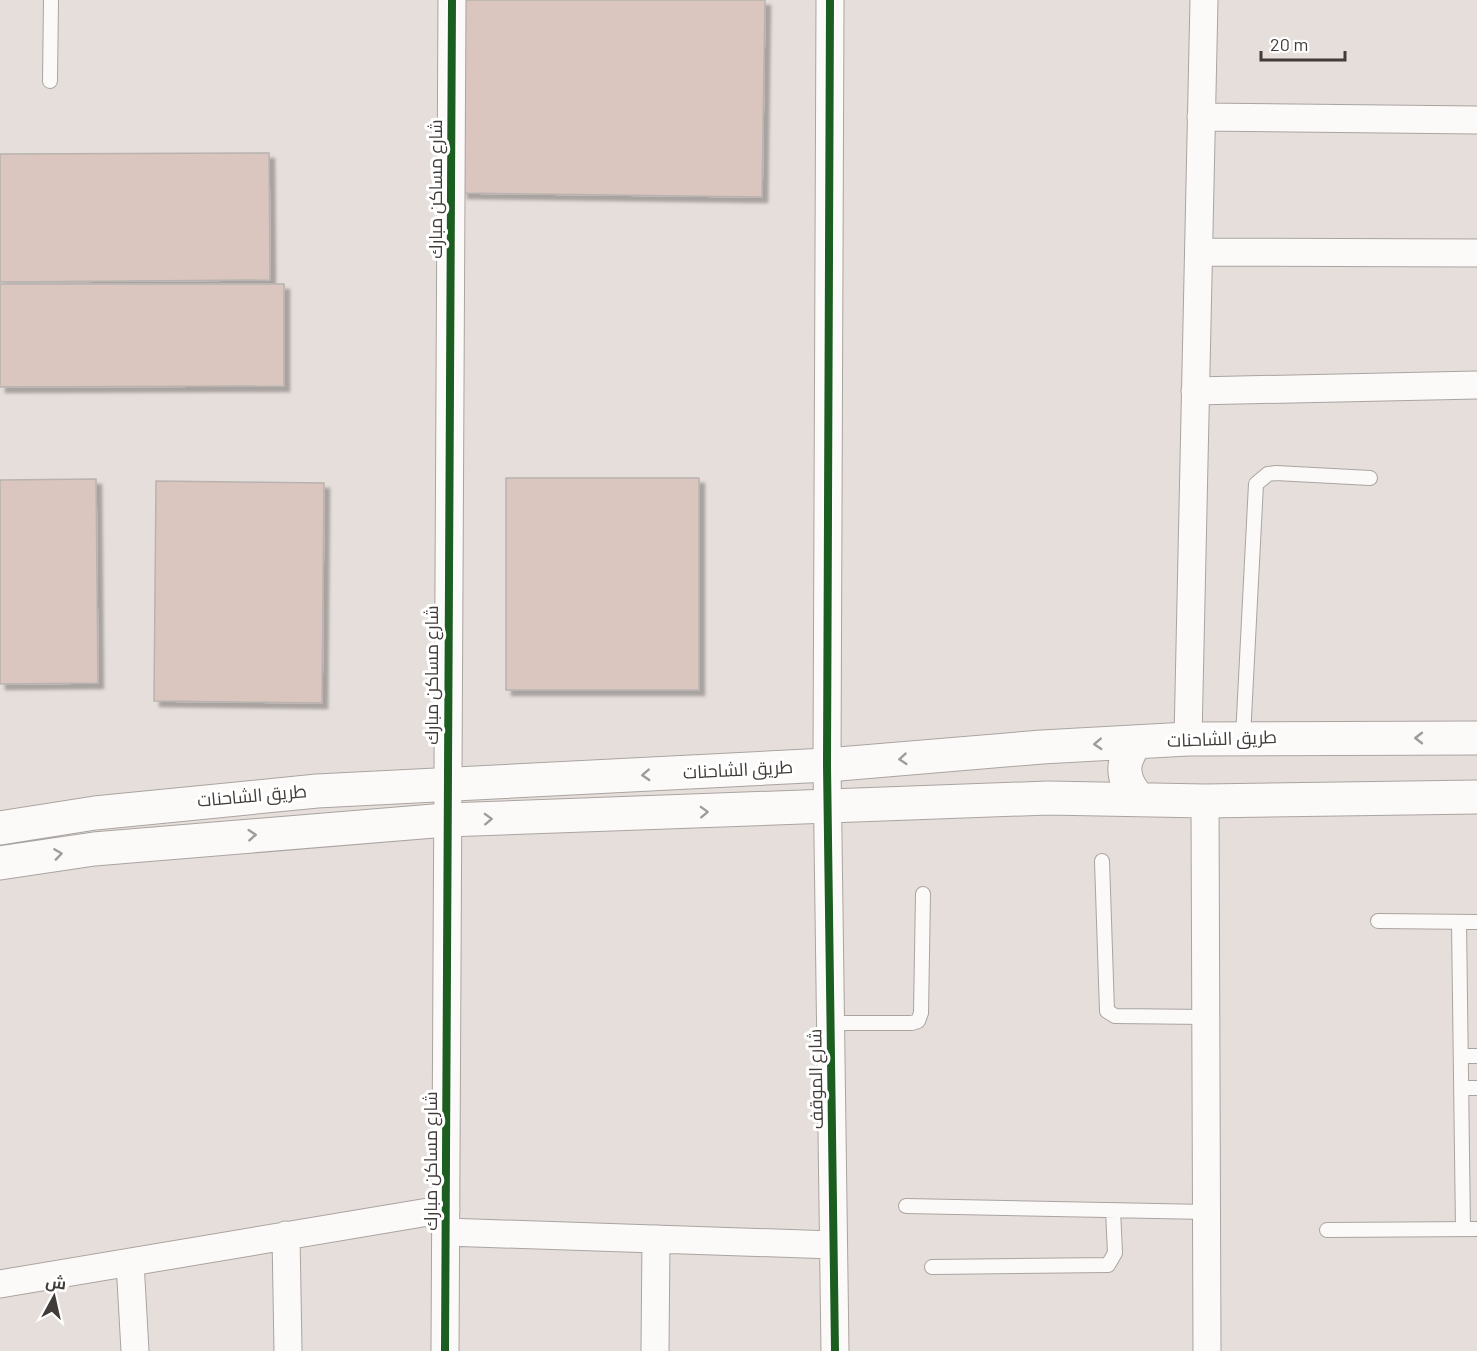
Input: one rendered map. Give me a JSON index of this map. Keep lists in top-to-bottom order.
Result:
{
  "streets": {
    "main road": ["طريق الشاحنات"],
    "street": ["شارع مساكن مبارك", "شارع الموقف"]
  },
  "crossings": [
    ["شارع مساكن مبارك", "طريق الشاحنات"],
    ["طريق الشاحنات", "شارع الموقف"]
  ],
  "scale_bar": "20 m",
  "north": "top"
}
